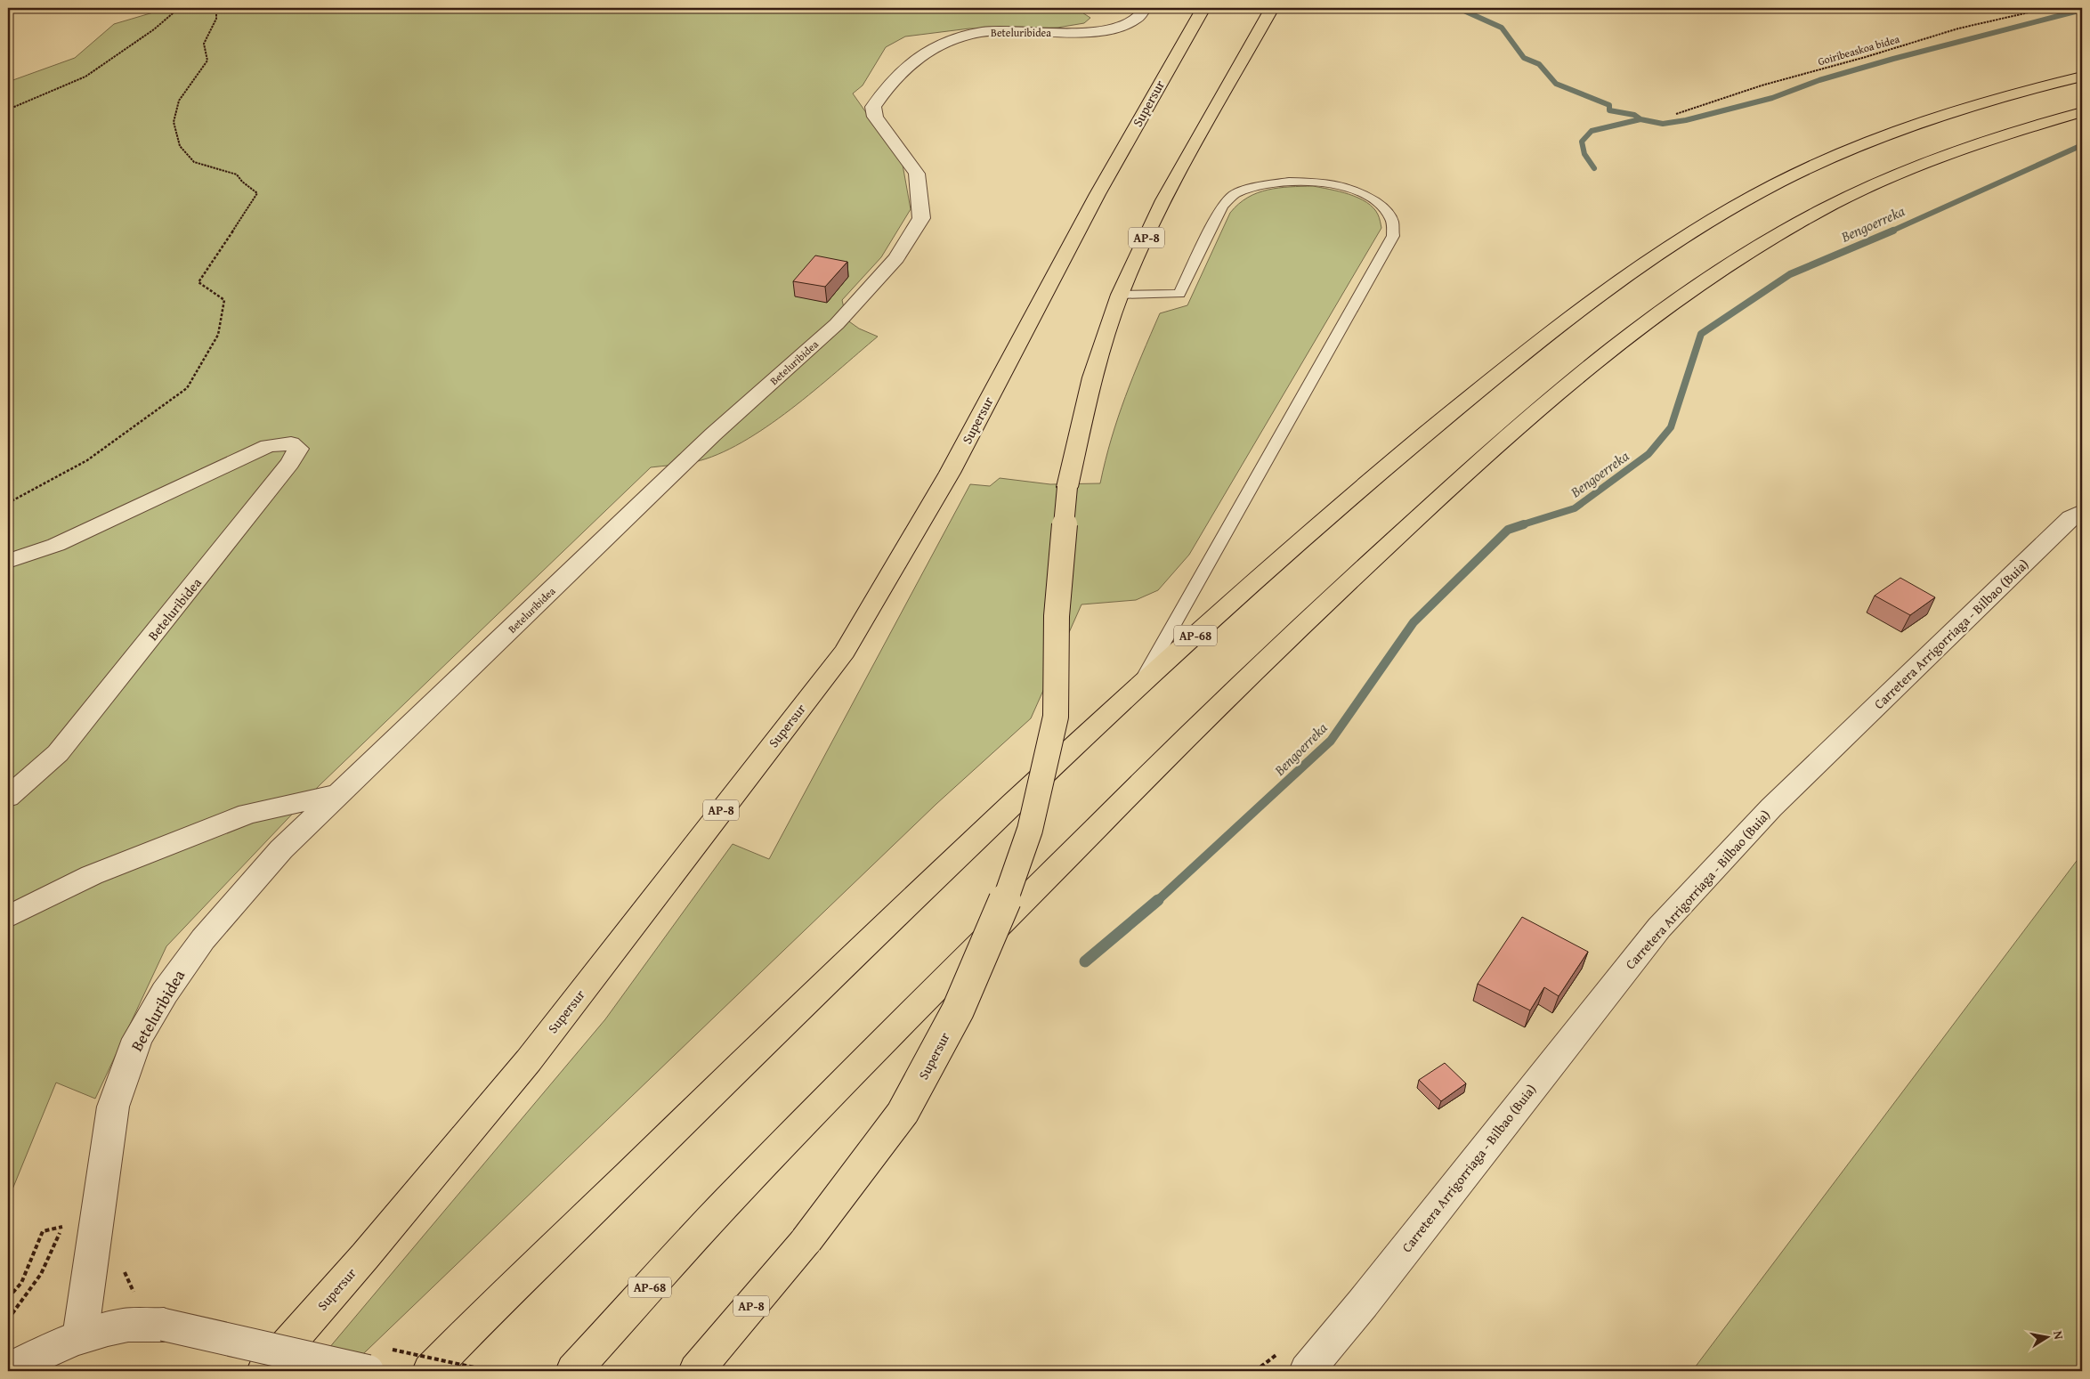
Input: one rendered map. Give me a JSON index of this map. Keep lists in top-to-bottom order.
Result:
{
  "streets": {
    "highway": ["Supersur", "AP-8", "AP-68"],
    "street": ["Beteluribidea", "Carretera Arrigorriaga - Bilbao (Buia)"],
    "path": ["Goiribeaskoa bidea"]
  },
  "water": ["Bengoerreka"],
  "north": "right"
}
